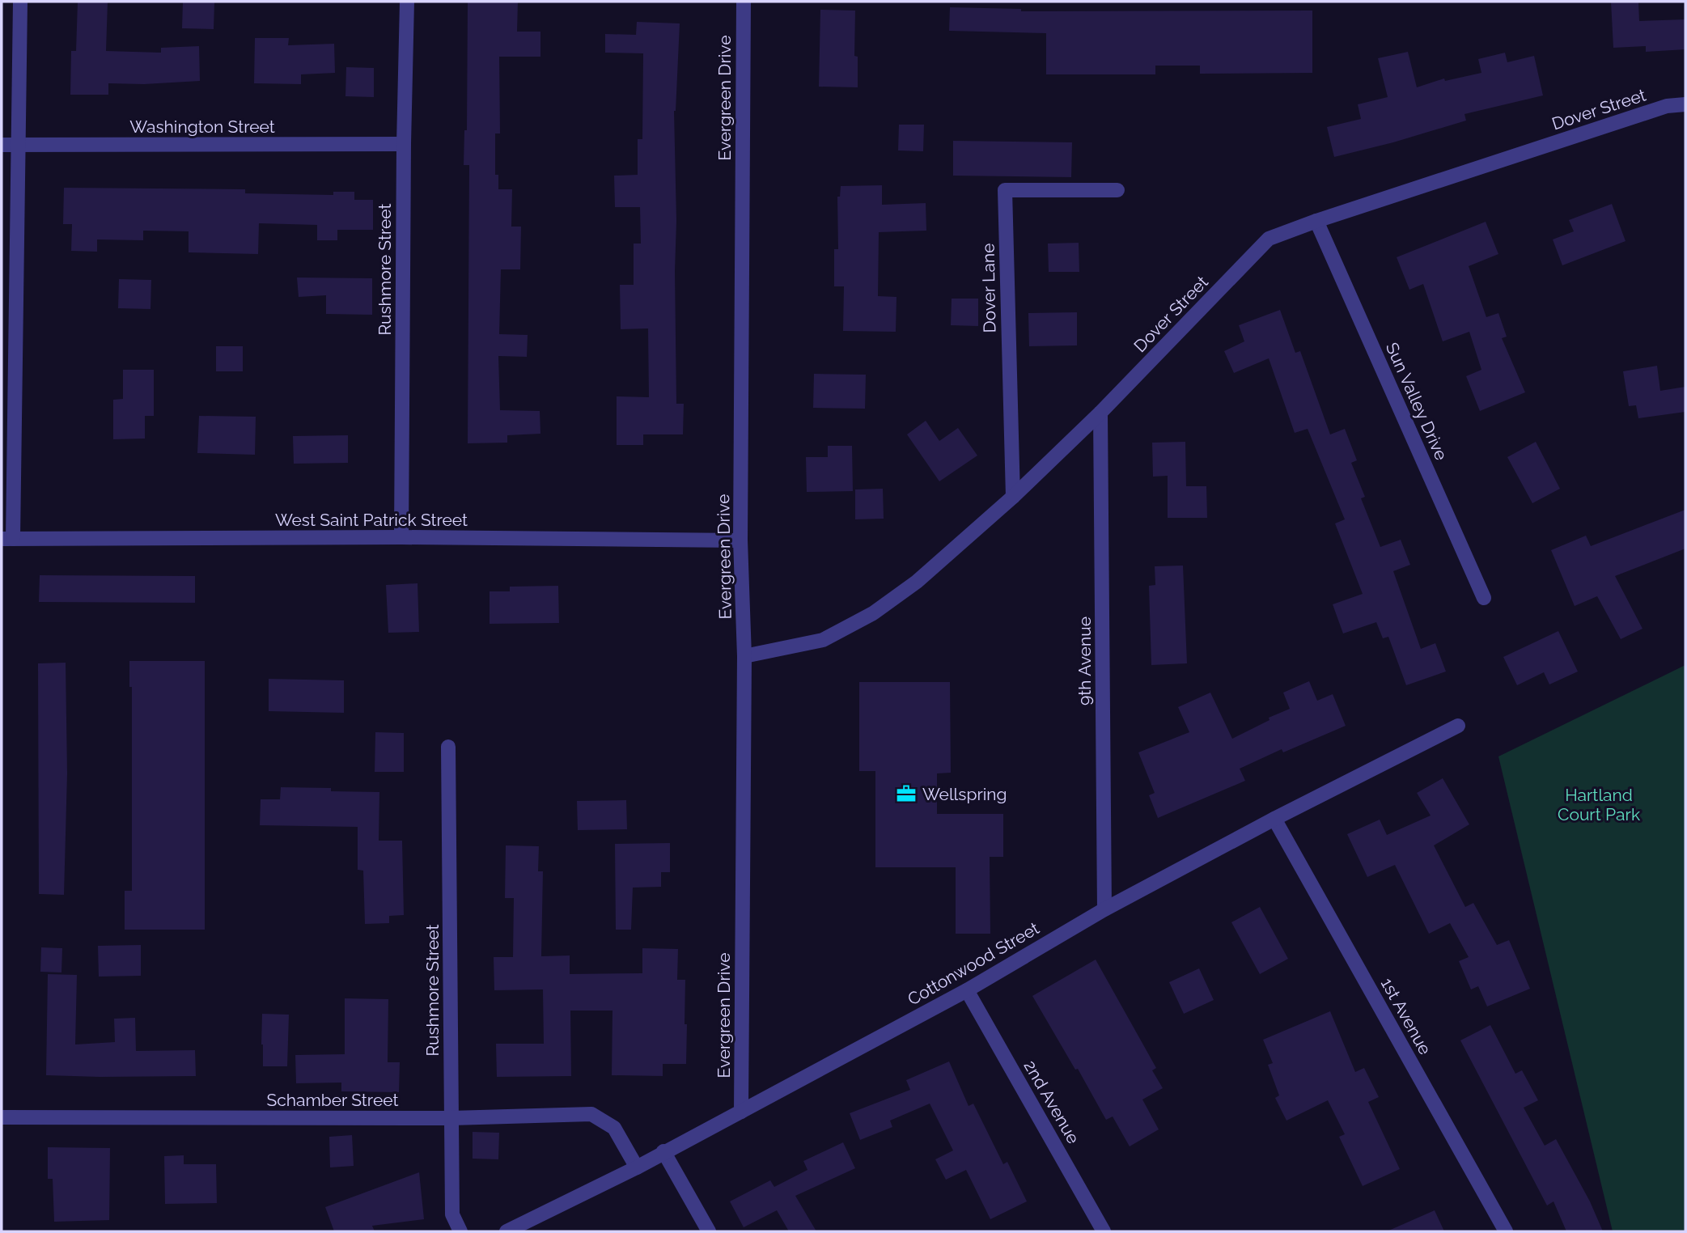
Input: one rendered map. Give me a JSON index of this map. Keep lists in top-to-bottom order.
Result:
{
  "streets": {
    "street": [
      "Evergreen Drive",
      "Dover Street",
      "Washington Street",
      "Rushmore Street",
      "Dover Lane",
      "Sun Valley Drive",
      "West Saint Patrick Street",
      "9th Avenue",
      "Cottonwood Street",
      "1st Avenue",
      "Schamber Street",
      "2nd Avenue"
    ]
  },
  "crossings": [
    ["Evergreen Drive", "Dover Street"],
    ["Evergreen Drive", "West Saint Patrick Street"],
    ["Evergreen Drive", "Cottonwood Street"],
    ["Dover Street", "Dover Lane"],
    ["Dover Street", "Sun Valley Drive"],
    ["Dover Street", "9th Avenue"],
    ["Washington Street", "Rushmore Street"],
    ["Rushmore Street", "West Saint Patrick Street"],
    ["Rushmore Street", "Schamber Street"],
    ["9th Avenue", "Cottonwood Street"],
    ["Cottonwood Street", "1st Avenue"],
    ["Cottonwood Street", "Schamber Street"],
    ["Cottonwood Street", "2nd Avenue"]
  ],
  "parks": ["Hartland Court Park"],
  "places": {
    "office": ["Wellspring"]
  }
}
